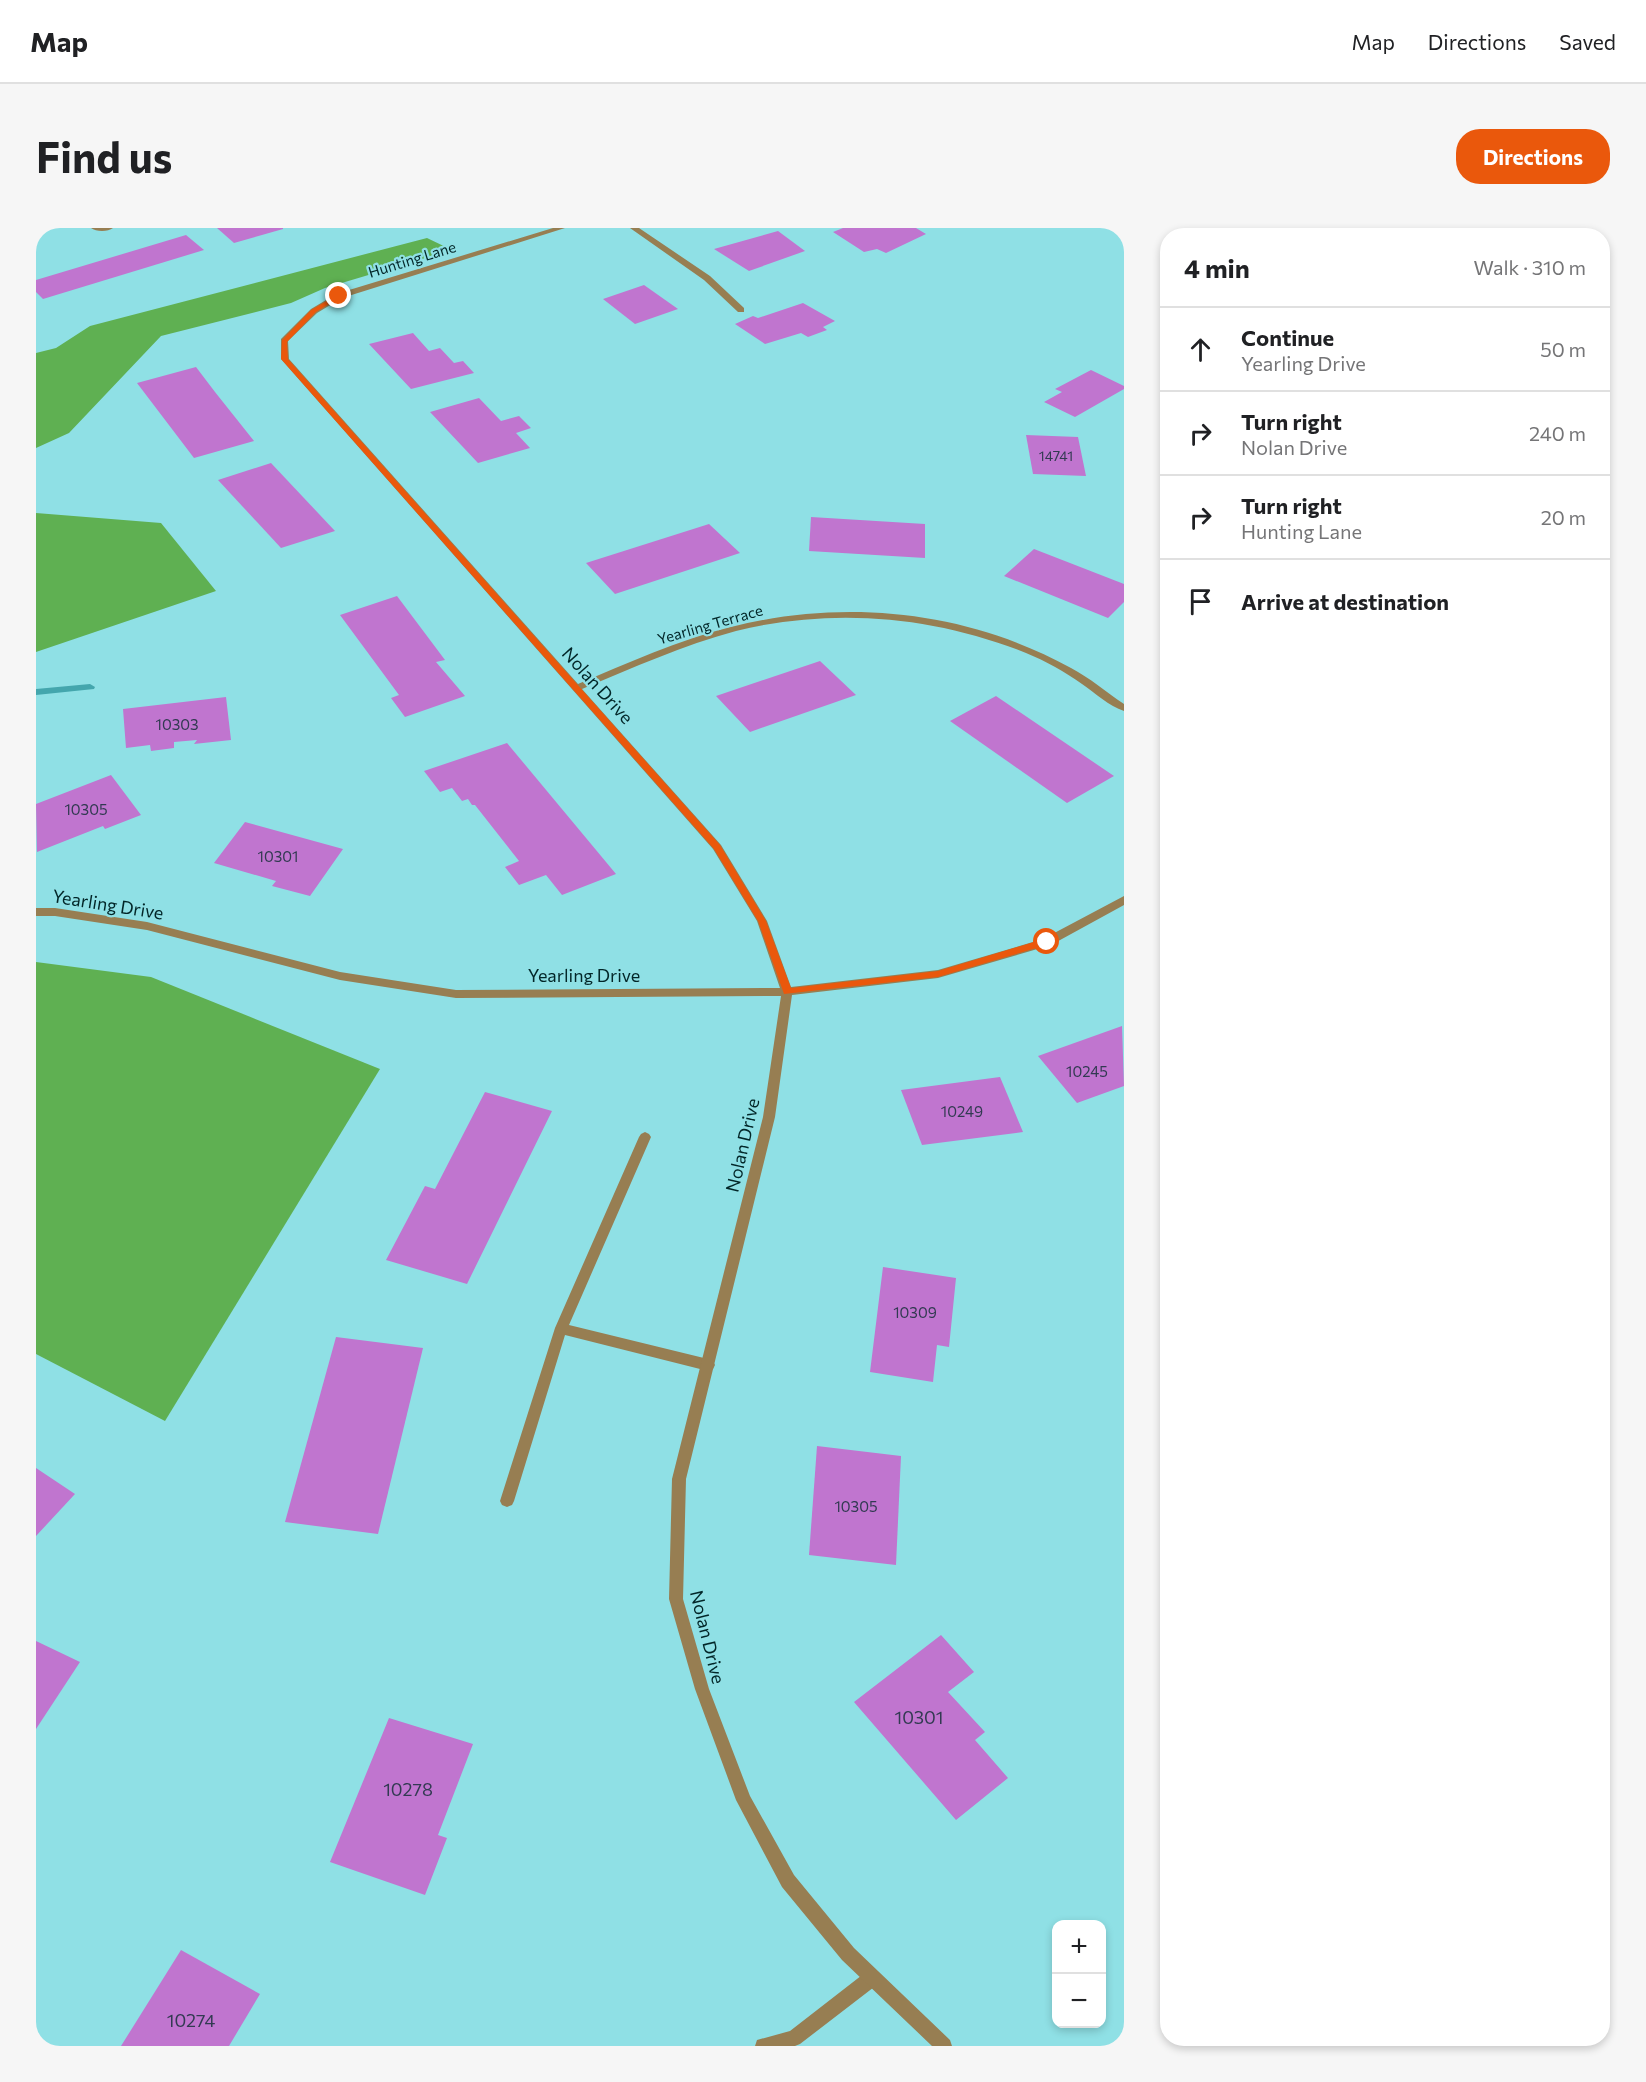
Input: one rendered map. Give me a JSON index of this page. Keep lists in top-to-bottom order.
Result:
{
  "streets": {
    "street": [
      "Hunting Lane",
      "Yearling Terrace",
      "Nolan Drive",
      "Yearling Drive"
    ]
  },
  "crossings": [
    ["Hunting Lane", "Nolan Drive"],
    ["Yearling Terrace", "Nolan Drive"],
    ["Nolan Drive", "Yearling Drive"]
  ],
  "house_numbers": [
    "14741",
    "10303",
    "10305",
    "10301",
    "10245",
    "10249",
    "10309",
    "10305",
    "10301",
    "10278",
    "10274"
  ],
  "page": {
    "header": "Map",
    "nav": ["Map", "Directions", "Saved"],
    "buttons": "Directions",
    "title": "Find us",
    "heading": ["4 min", "Walk · 310 m"],
    "list": [
      ["Continue", "Yearling Drive", "50 m"],
      ["Turn right", "Nolan Drive", "240 m"],
      ["Turn right", "Hunting Lane", "20 m"],
      "Arrive at destination"
    ],
    "map_buttons": ["+", "−"]
  }
}
